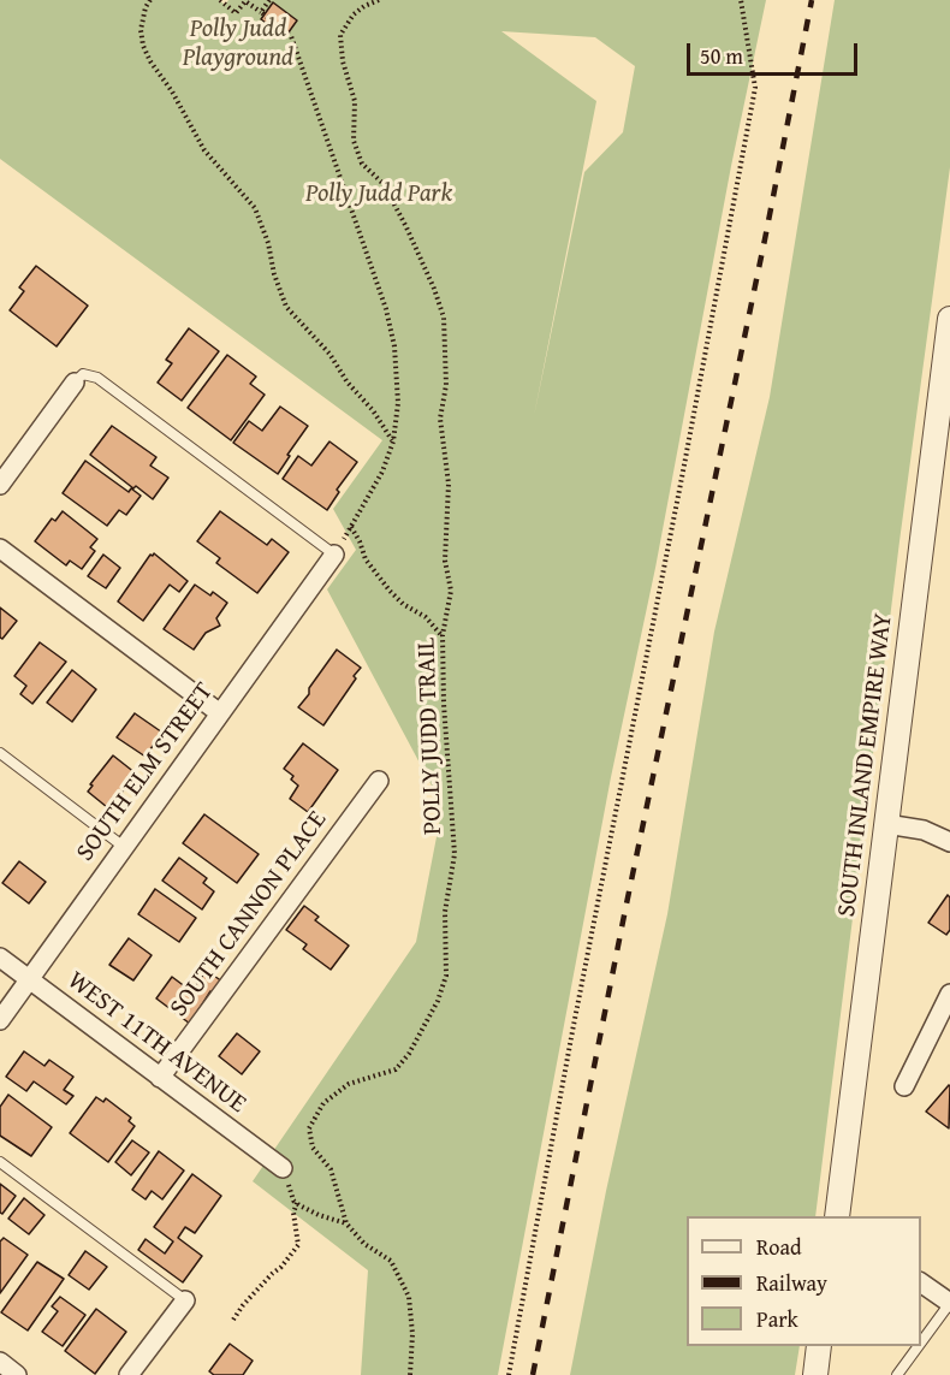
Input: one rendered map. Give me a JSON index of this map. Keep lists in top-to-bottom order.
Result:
{
  "streets": {
    "street": [
      "SOUTH INLAND EMPIRE WAY",
      "SOUTH ELM STREET",
      "SOUTH CANNON PLACE",
      "WEST 11TH AVENUE"
    ],
    "path": ["POLLY JUDD TRAIL"]
  },
  "crossings": [
    ["SOUTH ELM STREET", "WEST 11TH AVENUE"],
    ["SOUTH CANNON PLACE", "WEST 11TH AVENUE"]
  ],
  "parks": ["Polly Judd Playground", "Polly Judd Park"],
  "legend": ["Road", "Railway", "Park"],
  "scale_bar": "50 m"
}
